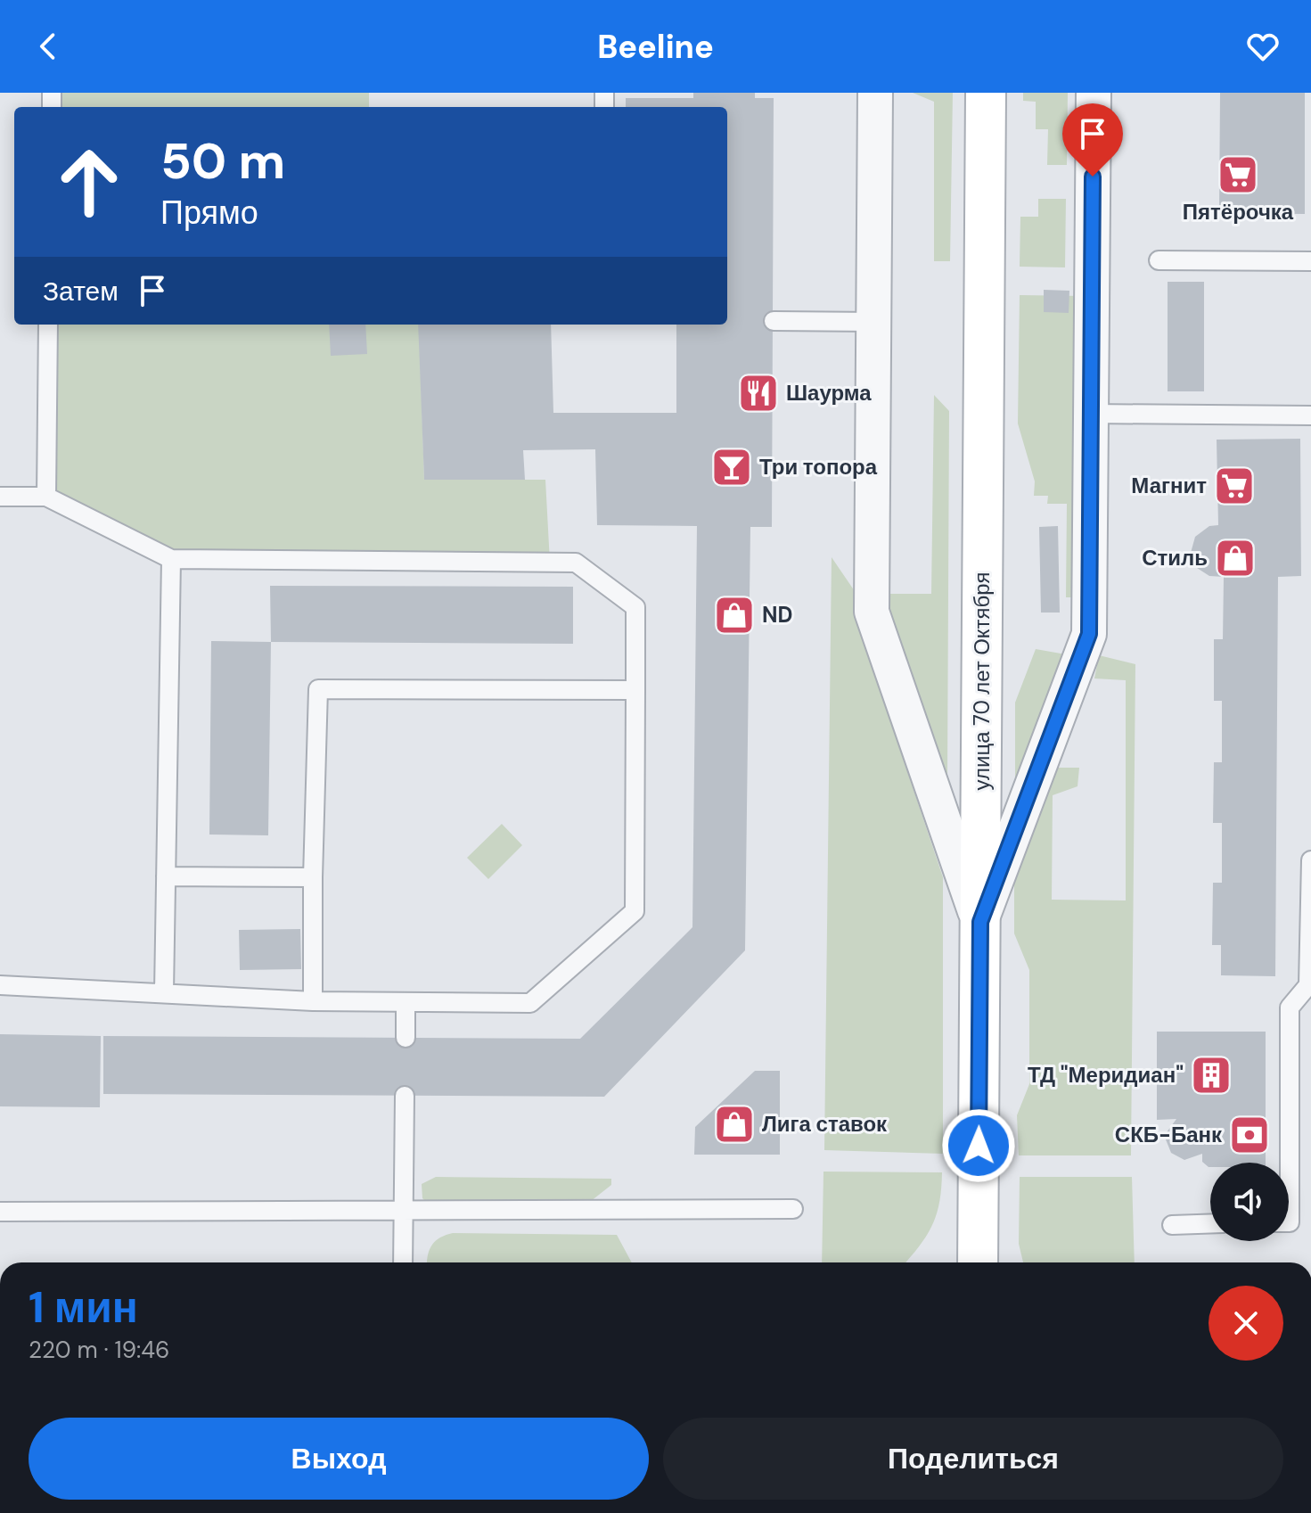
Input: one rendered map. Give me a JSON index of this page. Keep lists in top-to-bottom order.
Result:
{
  "streets": {
    "main road": ["улица 70 лет Октября"]
  },
  "places": {
    "supermarket": ["Пятёрочка", "Магнит"],
    "restaurant": ["Шаурма"],
    "bar": ["Три топора"],
    "shop": ["Стиль", "ND", "Лига ставок"],
    "building": ["ТД \"Меридиан\""],
    "bank": ["СКБ-Банк"]
  },
  "page": {
    "header": "Beeline",
    "turn": ["50 m", "Прямо"],
    "then": "Затем",
    "heading": ["1 мин", "220 m · 19:46"],
    "buttons": ["Выход", "Поделиться"]
  }
}
